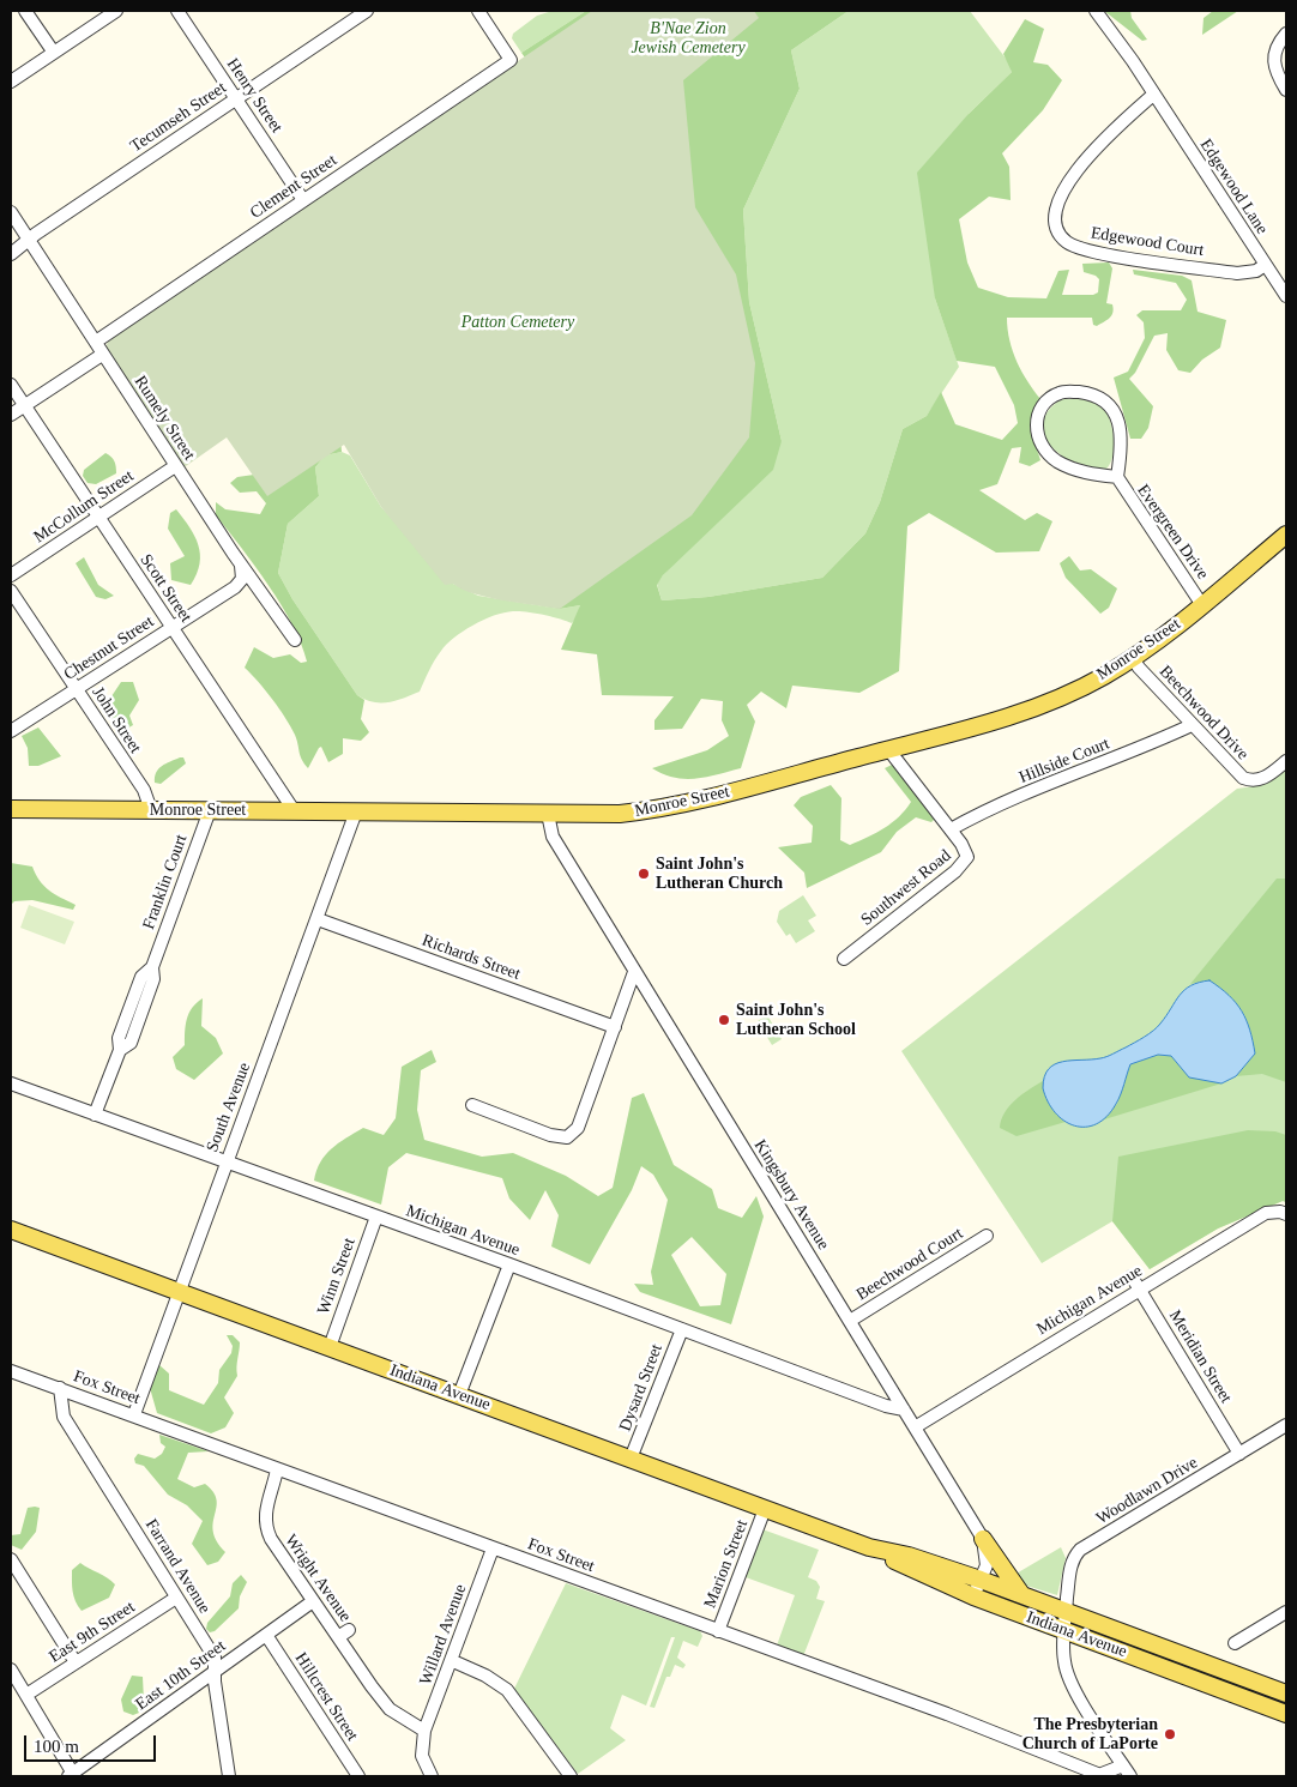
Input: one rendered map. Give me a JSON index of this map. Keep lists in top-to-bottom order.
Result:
{
  "streets": {
    "main road": ["Monroe Street", "Indiana Avenue"],
    "street": [
      "Henry Street",
      "Tecumseh Street",
      "Clement Street",
      "Edgewood Lane",
      "Edgewood Court",
      "Rumely Street",
      "McCollum Street",
      "Evergreen Drive",
      "Scott Street",
      "Chestnut Street",
      "Beechwood Drive",
      "John Street",
      "Hillside Court",
      "Franklin Court",
      "Southwest Road",
      "Richards Street",
      "South Avenue",
      "Kingsbury Avenue",
      "Michigan Avenue",
      "Beechwood Court",
      "Winn Street",
      "Meridian Street",
      "Fox Street",
      "Dysard Street",
      "Woodlawn Drive",
      "Marion Street",
      "Farrand Avenue",
      "Wright Avenue",
      "East 9th Street",
      "Willard Avenue",
      "East 10th Street",
      "Hillcrest Street"
    ]
  },
  "crossings": [
    ["Henry Street", "Tecumseh Street"],
    ["Henry Street", "Clement Street"],
    ["Tecumseh Street", "Rumely Street"],
    ["Clement Street", "Rumely Street"],
    ["Edgewood Lane", "Edgewood Court"],
    ["Rumely Street", "McCollum Street"],
    ["Rumely Street", "Chestnut Street"],
    ["McCollum Street", "Scott Street"],
    ["Evergreen Drive", "Monroe Street"],
    ["Scott Street", "Chestnut Street"],
    ["Scott Street", "Monroe Street"],
    ["Chestnut Street", "John Street"],
    ["Monroe Street", "Beechwood Drive"],
    ["Monroe Street", "John Street"],
    ["Monroe Street", "Franklin Court"],
    ["Monroe Street", "Southwest Road"],
    ["Monroe Street", "South Avenue"],
    ["Monroe Street", "Kingsbury Avenue"],
    ["Beechwood Drive", "Hillside Court"],
    ["Hillside Court", "Southwest Road"],
    ["Franklin Court", "Michigan Avenue"],
    ["Richards Street", "South Avenue"],
    ["South Avenue", "Michigan Avenue"],
    ["South Avenue", "Fox Street"],
    ["South Avenue", "Indiana Avenue"],
    ["Kingsbury Avenue", "Michigan Avenue"],
    ["Kingsbury Avenue", "Beechwood Court"],
    ["Kingsbury Avenue", "Indiana Avenue"],
    ["Michigan Avenue", "Winn Street"],
    ["Michigan Avenue", "Meridian Street"],
    ["Michigan Avenue", "Dysard Street"],
    ["Winn Street", "Indiana Avenue"],
    ["Meridian Street", "Woodlawn Drive"],
    ["Fox Street", "Marion Street"],
    ["Fox Street", "Farrand Avenue"],
    ["Fox Street", "Wright Avenue"],
    ["Fox Street", "Willard Avenue"],
    ["Indiana Avenue", "Dysard Street"],
    ["Indiana Avenue", "Woodlawn Drive"],
    ["Indiana Avenue", "Marion Street"],
    ["Farrand Avenue", "East 9th Street"],
    ["Farrand Avenue", "East 10th Street"],
    ["Wright Avenue", "Willard Avenue"],
    ["Wright Avenue", "East 10th Street"],
    ["East 10th Street", "Hillcrest Street"]
  ],
  "parks": ["B'Nae Zion Jewish Cemetery", "Patton Cemetery"],
  "places": ["Saint John's Lutheran Church", "Saint John's Lutheran School", "The Presbyterian Church of LaPorte"],
  "scale_bar": "100 m"
}
